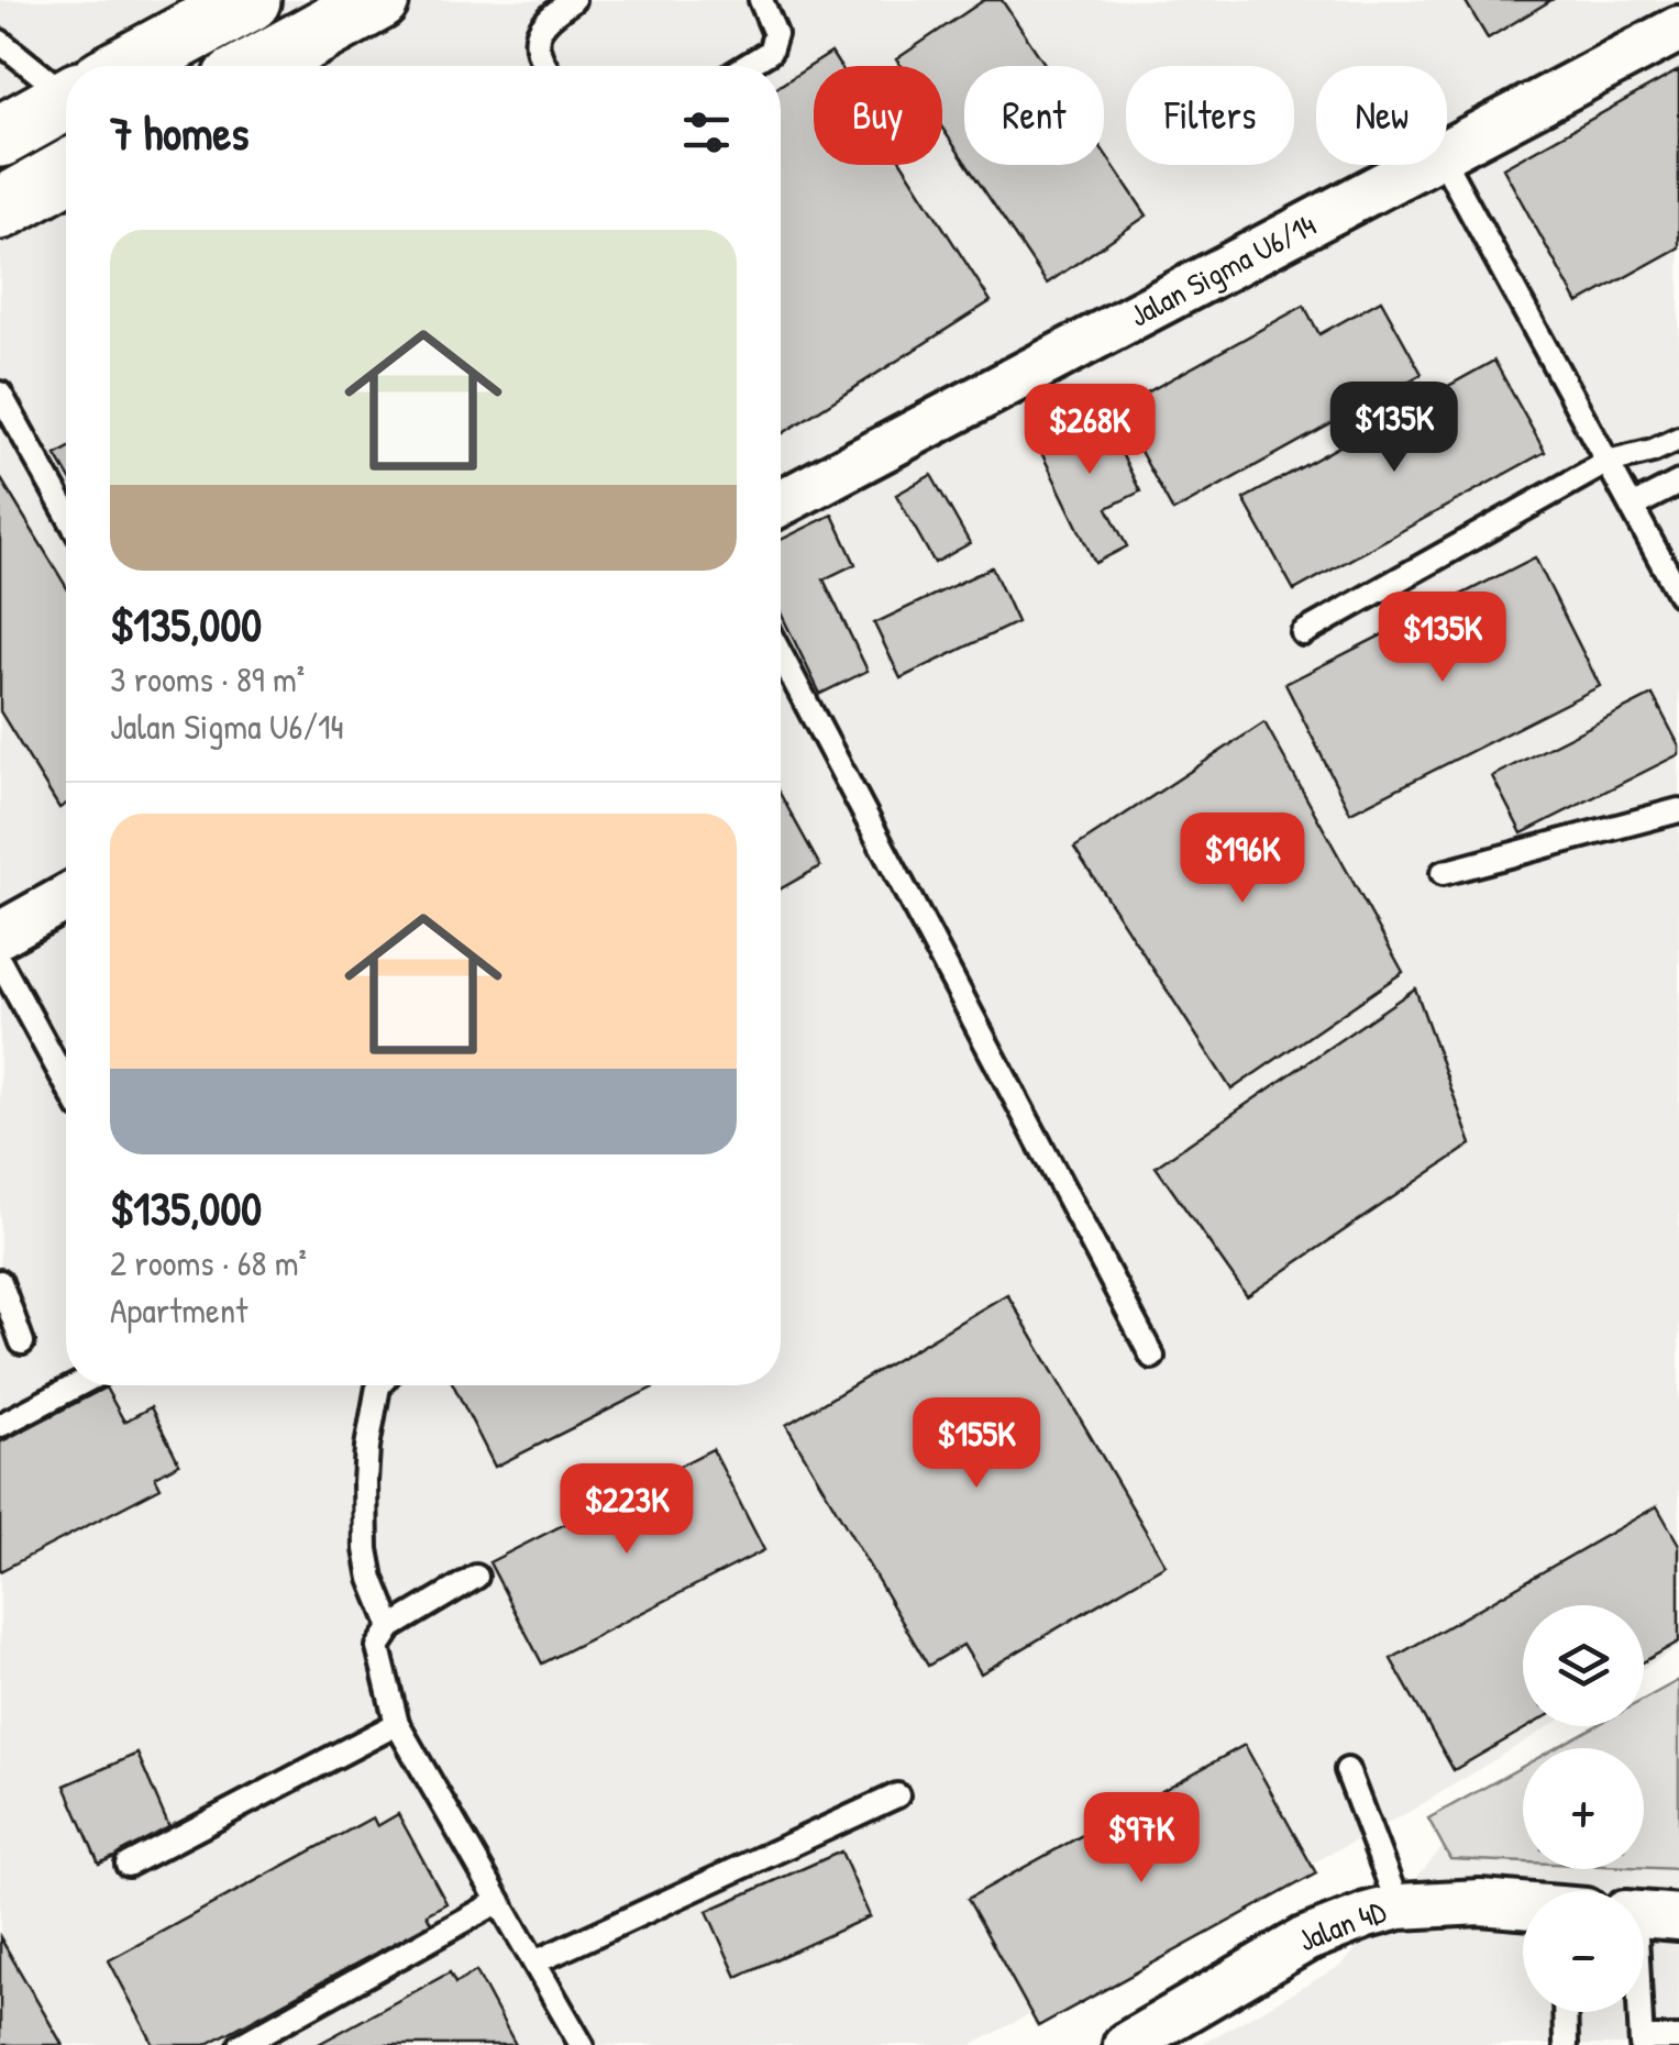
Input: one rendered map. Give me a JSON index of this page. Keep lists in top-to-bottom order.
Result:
{
  "streets": {
    "street": ["Jalan Sigma U6/14", "Jalan 4D"]
  },
  "page": {
    "chip": [
      "Buy",
      "Rent",
      "Filters",
      "New"
    ],
    "heading": "7 homes",
    "list": [
      {
        "name": "$135,000",
        "note": "3 rooms · 89 m² · Jalan Sigma U6/14"
      },
      {
        "name": "$135,000",
        "note": "2 rooms · 68 m² · Apartment"
      }
    ],
    "price": [
      "$135K",
      "$268K",
      "$135K",
      "$196K",
      "$155K",
      "$223K",
      "$97K"
    ],
    "map_buttons": ["+", "−"]
  }
}
